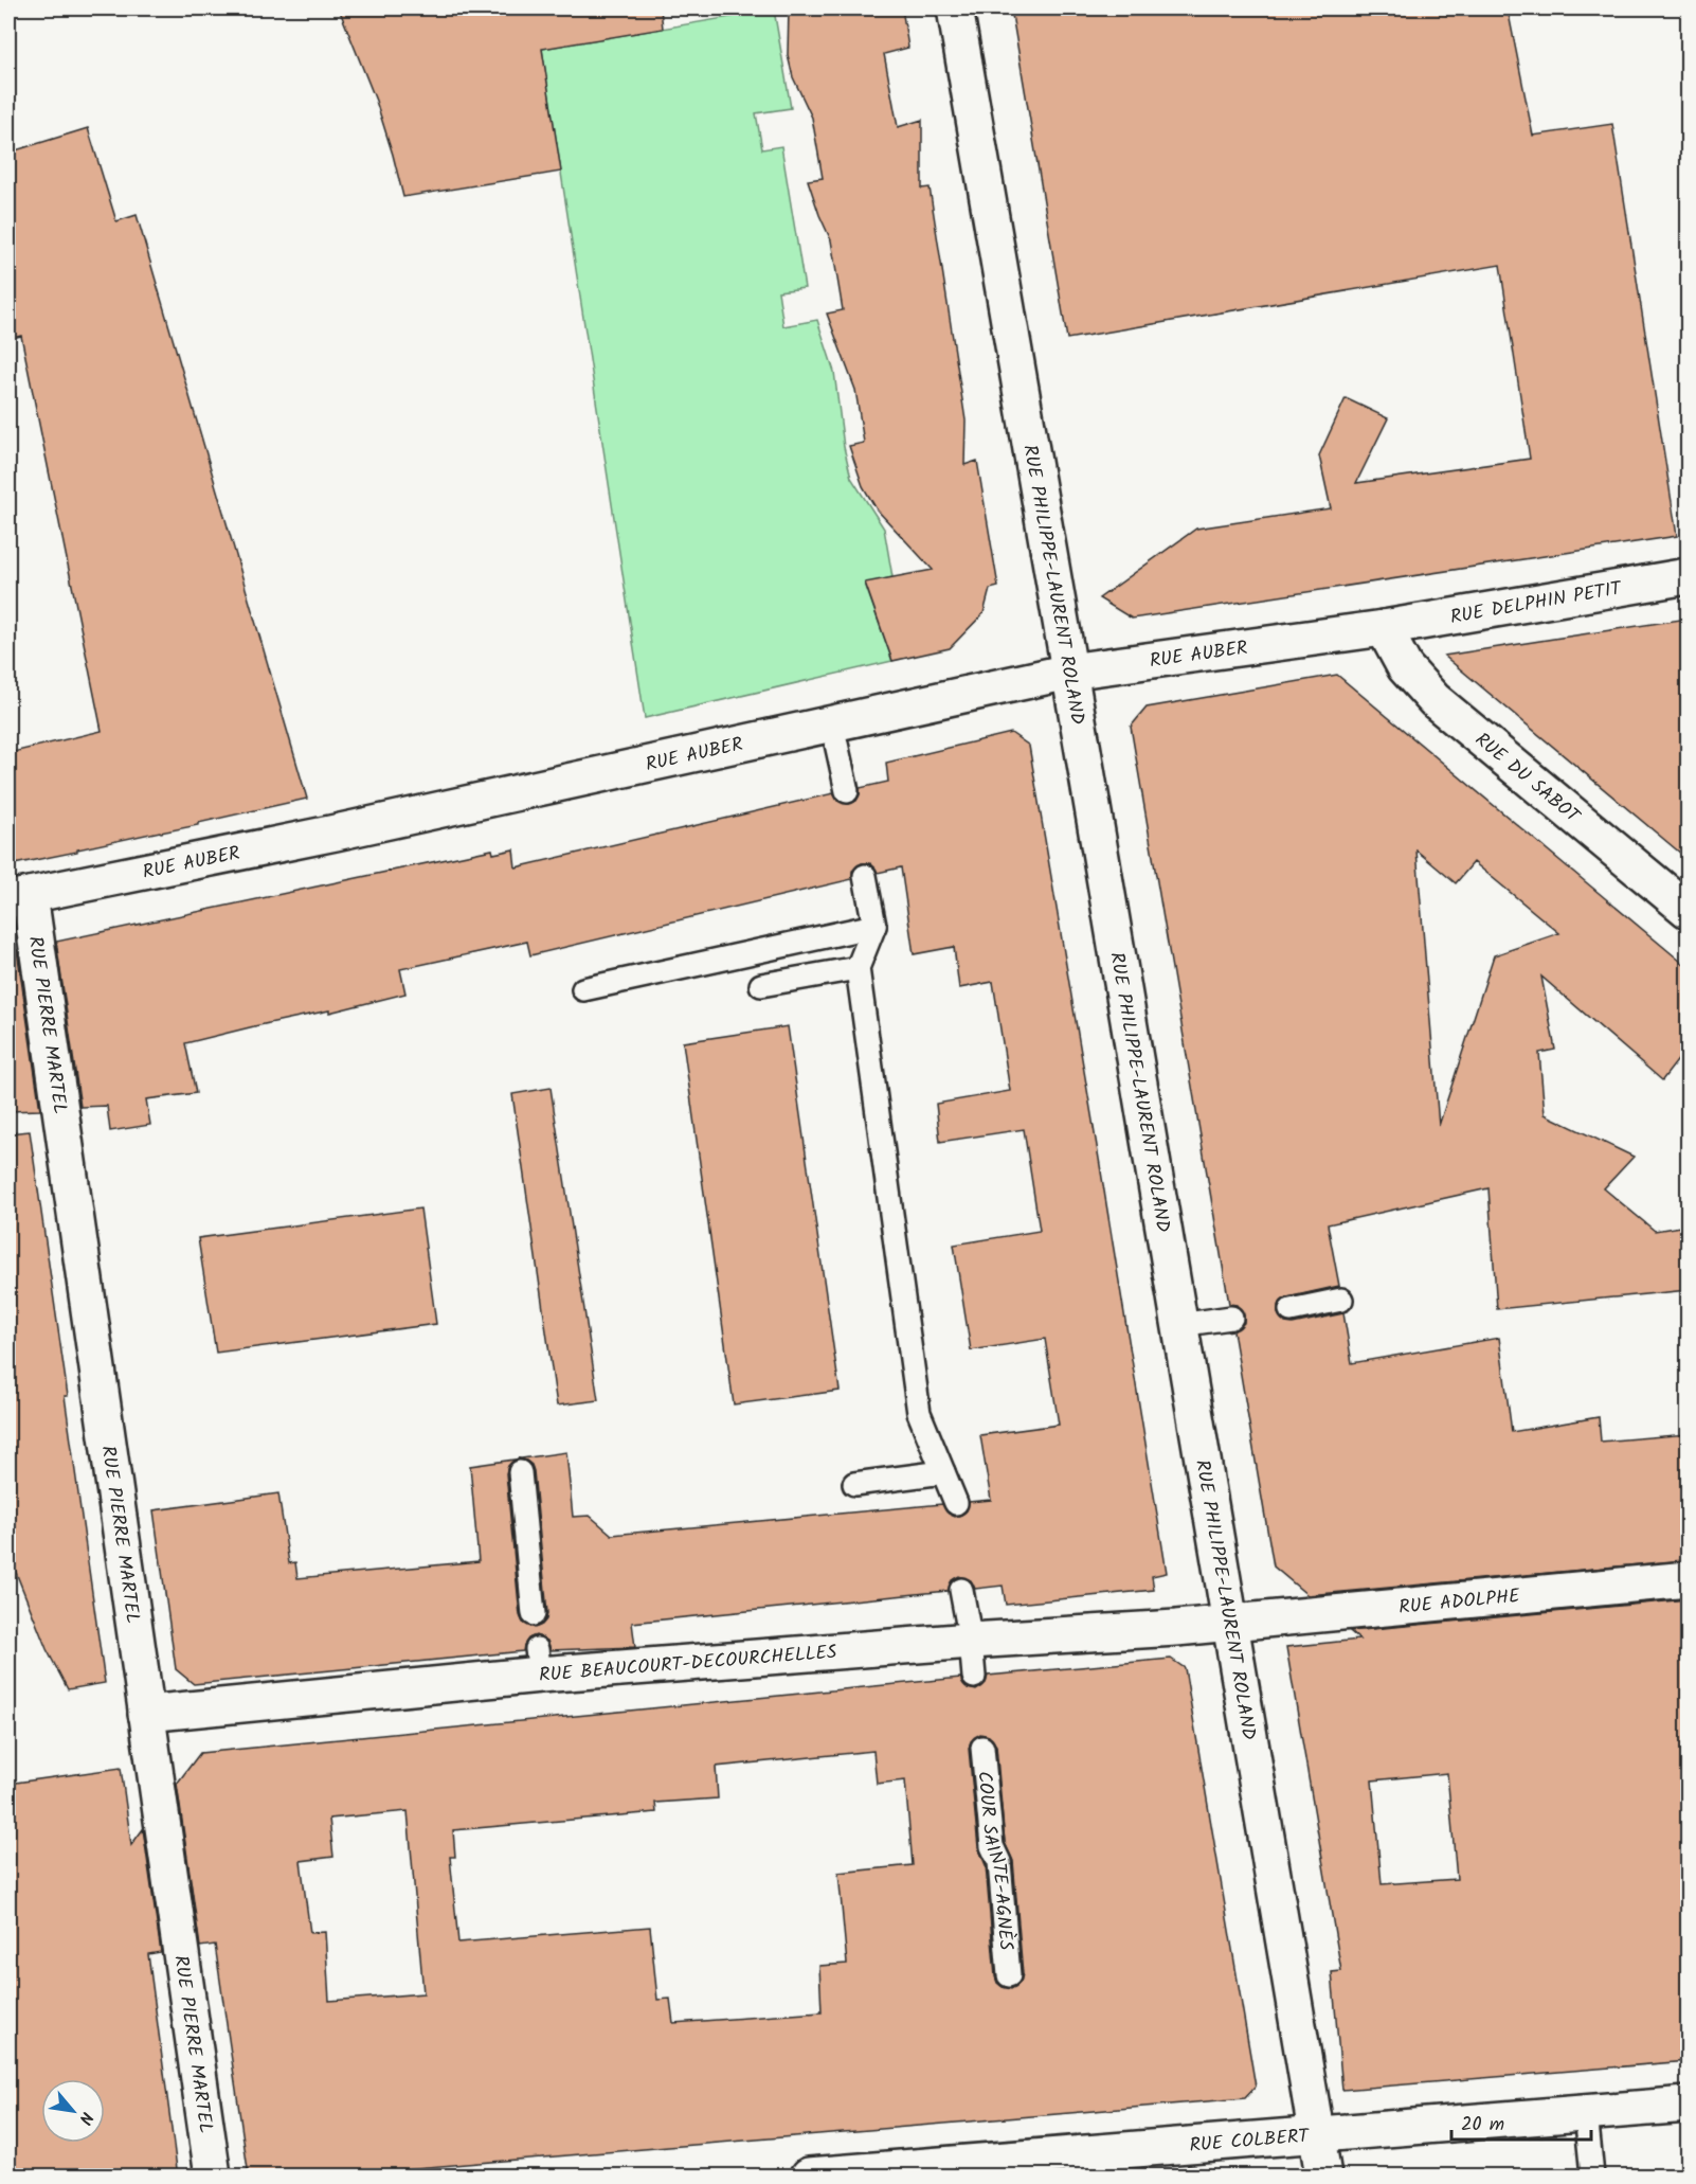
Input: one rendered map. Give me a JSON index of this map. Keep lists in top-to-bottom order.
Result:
{
  "streets": {
    "street": [
      "RUE PHILIPPE-LAURENT ROLAND",
      "RUE DELPHIN PETIT",
      "RUE AUBER",
      "RUE DU SABOT",
      "RUE PIERRE MARTEL",
      "RUE ADOLPHE",
      "RUE BEAUCOURT-DECOURCHELLES",
      "RUE COLBERT"
    ],
    "lane": ["COUR SAINTE-AGNÈS"]
  },
  "crossings": [
    ["RUE PHILIPPE-LAURENT ROLAND", "RUE AUBER"],
    ["RUE PHILIPPE-LAURENT ROLAND", "RUE ADOLPHE"],
    ["RUE PHILIPPE-LAURENT ROLAND", "RUE BEAUCOURT-DECOURCHELLES"],
    ["RUE PHILIPPE-LAURENT ROLAND", "RUE COLBERT"],
    ["RUE DELPHIN PETIT", "RUE AUBER"],
    ["RUE DELPHIN PETIT", "RUE DU SABOT"],
    ["RUE AUBER", "RUE DU SABOT"],
    ["RUE AUBER", "RUE PIERRE MARTEL"],
    ["RUE PIERRE MARTEL", "RUE BEAUCOURT-DECOURCHELLES"],
    ["RUE ADOLPHE", "RUE BEAUCOURT-DECOURCHELLES"]
  ],
  "scale_bar": "20 m",
  "north": "bottom right"
}
